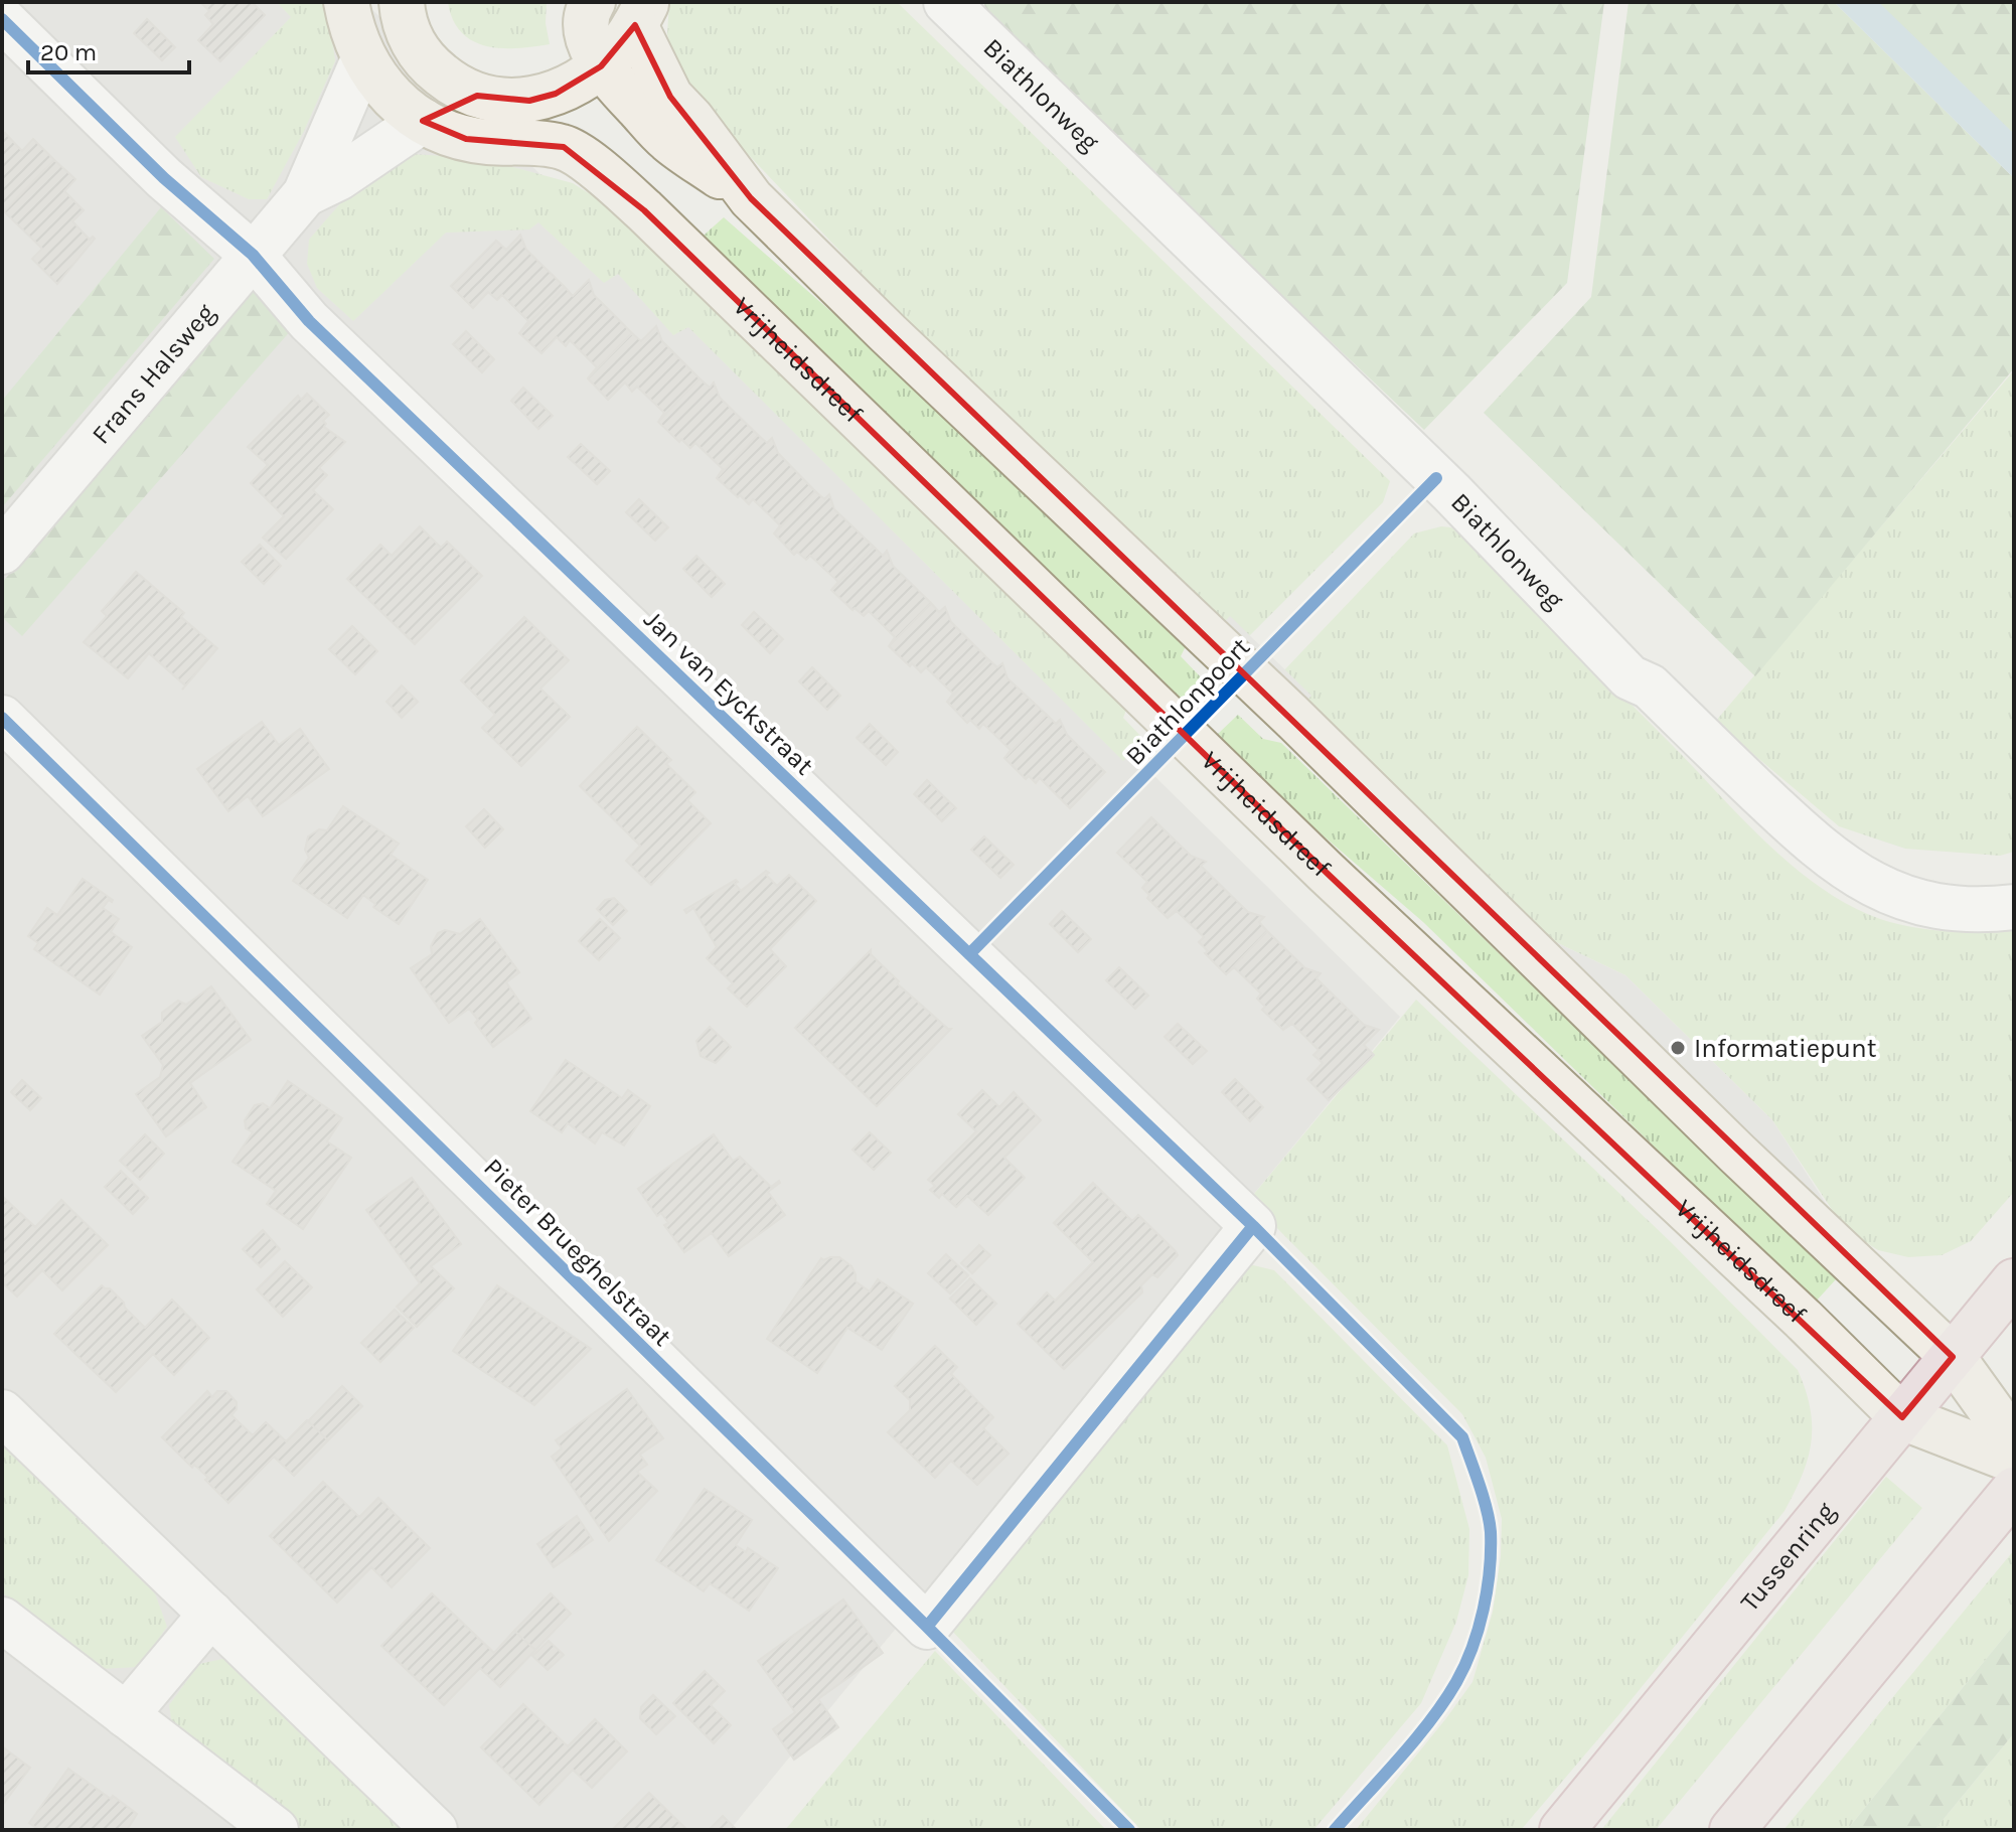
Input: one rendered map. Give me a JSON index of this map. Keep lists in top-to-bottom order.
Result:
{
  "streets": {
    "highway": ["Tussenring"],
    "main road": ["Vrijheidsdreef"],
    "street": [
      "Biathlonweg",
      "Frans Halsweg",
      "Jan van Eyckstraat",
      "Pieter Brueghelstraat"
    ],
    "cycle path": ["Biathlonpoort"]
  },
  "crossings": [
    ["Vrijheidsdreef", "Frans Halsweg"],
    ["Vrijheidsdreef", "Tussenring"],
    ["Frans Halsweg", "Jan van Eyckstraat"],
    ["Jan van Eyckstraat", "Pieter Brueghelstraat"]
  ],
  "places": ["Informatiepunt"],
  "scale_bar": "20 m"
}
